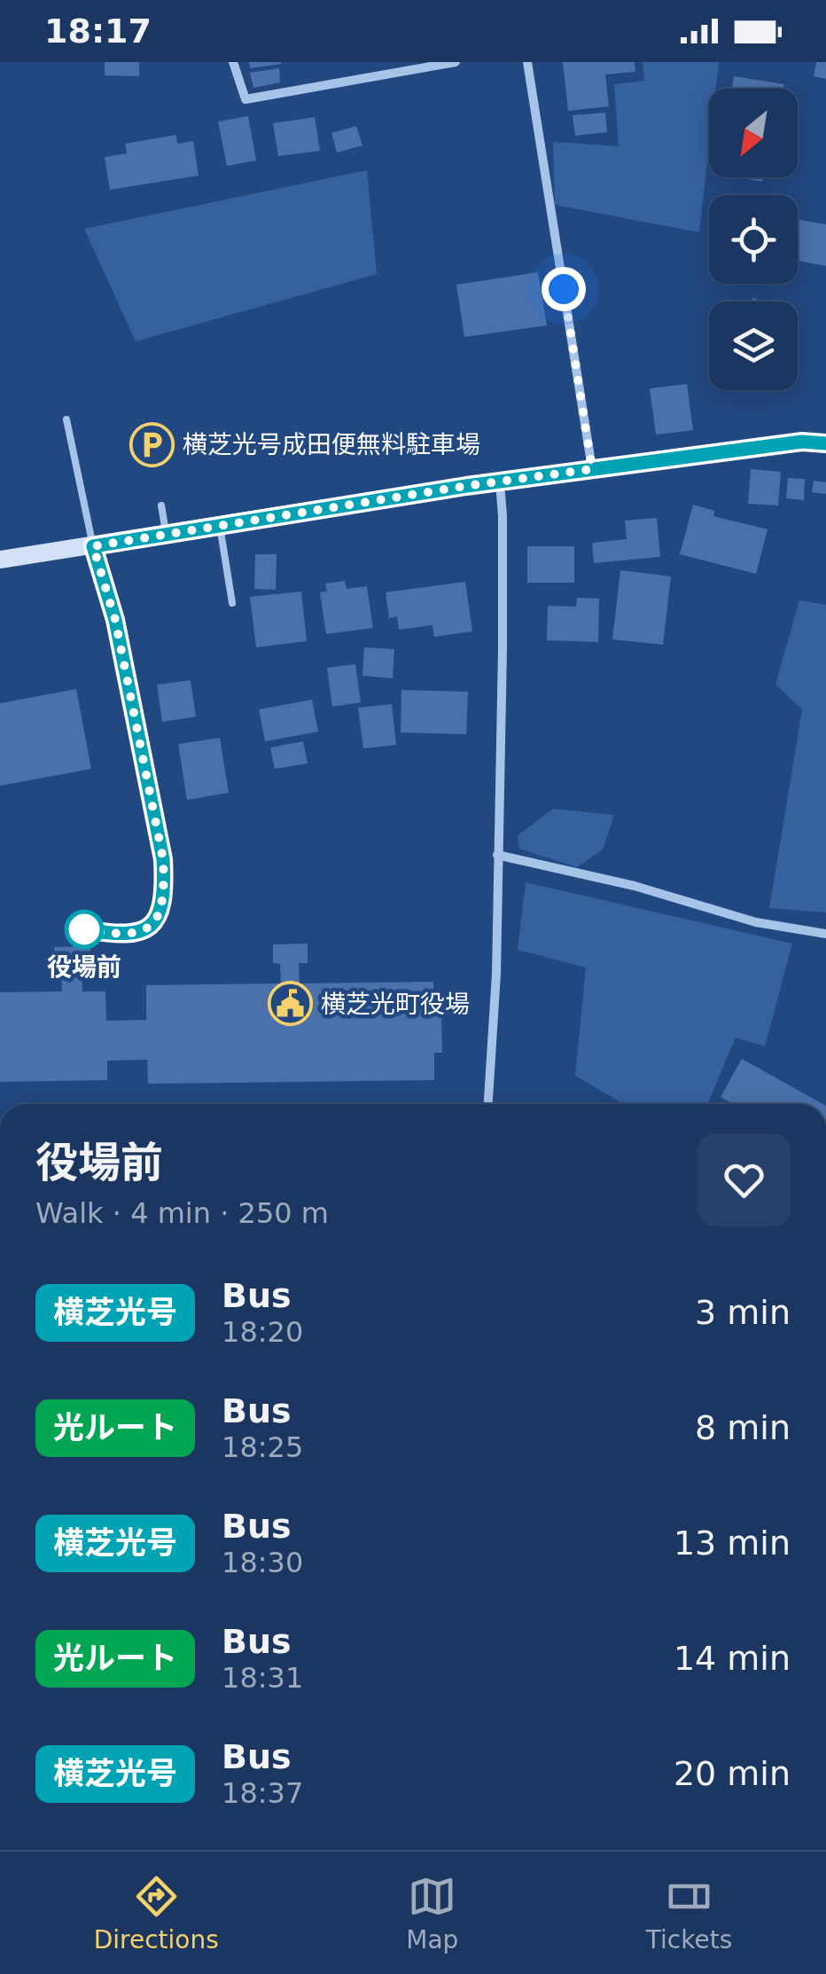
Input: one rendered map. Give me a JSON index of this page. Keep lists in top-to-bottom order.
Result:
{
  "places": {
    "parking": ["横芝光号成田便無料駐車場"],
    "other": ["役場前"],
    "public building": ["横芝光町役場"]
  },
  "lines": ["bus line 横芝光号"],
  "north": "bottom left",
  "page": {
    "status": "18:17",
    "heading": ["役場前", "Walk · 4 min · 250 m"],
    "list": [
      {
        "mark": "横芝光号",
        "name": "Bus",
        "note": "18:20",
        "value": "3 min"
      },
      {
        "mark": "光ルート",
        "name": "Bus",
        "note": "18:25",
        "value": "8 min"
      },
      {
        "mark": "横芝光号",
        "name": "Bus",
        "note": "18:30",
        "value": "13 min"
      },
      {
        "mark": "光ルート",
        "name": "Bus",
        "note": "18:31",
        "value": "14 min"
      },
      {
        "mark": "横芝光号",
        "name": "Bus",
        "note": "18:37",
        "value": "20 min"
      }
    ],
    "tabs": ["Directions", "Map", "Tickets"]
  }
}
